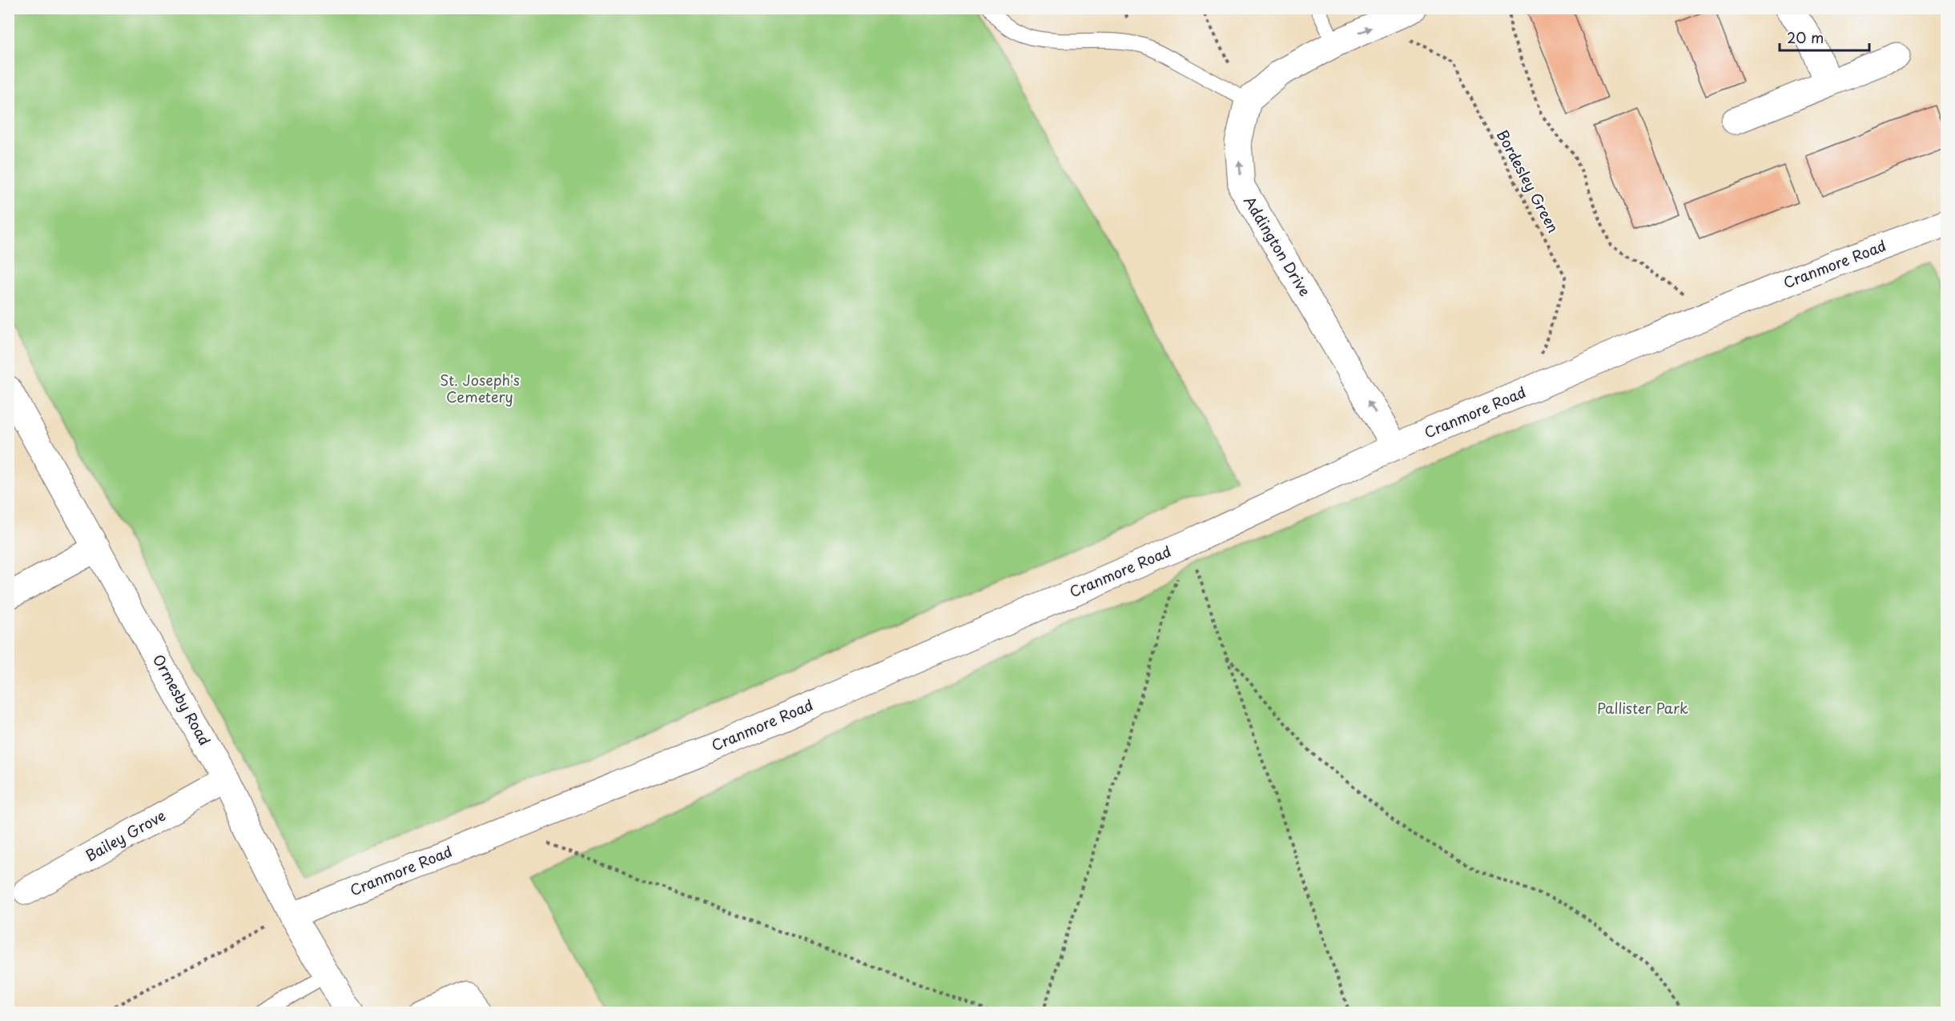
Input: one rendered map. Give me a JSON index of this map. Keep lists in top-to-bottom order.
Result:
{
  "streets": {
    "street": [
      "Addington Drive",
      "Cranmore Road",
      "Ormesby Road",
      "Bailey Grove"
    ],
    "path": ["Bordesley Green"]
  },
  "crossings": [
    ["Bordesley Green", "Cranmore Road"],
    ["Addington Drive", "Cranmore Road"],
    ["Cranmore Road", "Ormesby Road"],
    ["Ormesby Road", "Bailey Grove"]
  ],
  "one_way": ["Addington Drive"],
  "parks": ["St. Joseph's Cemetery", "Pallister Park"],
  "scale_bar": "20 m"
}
